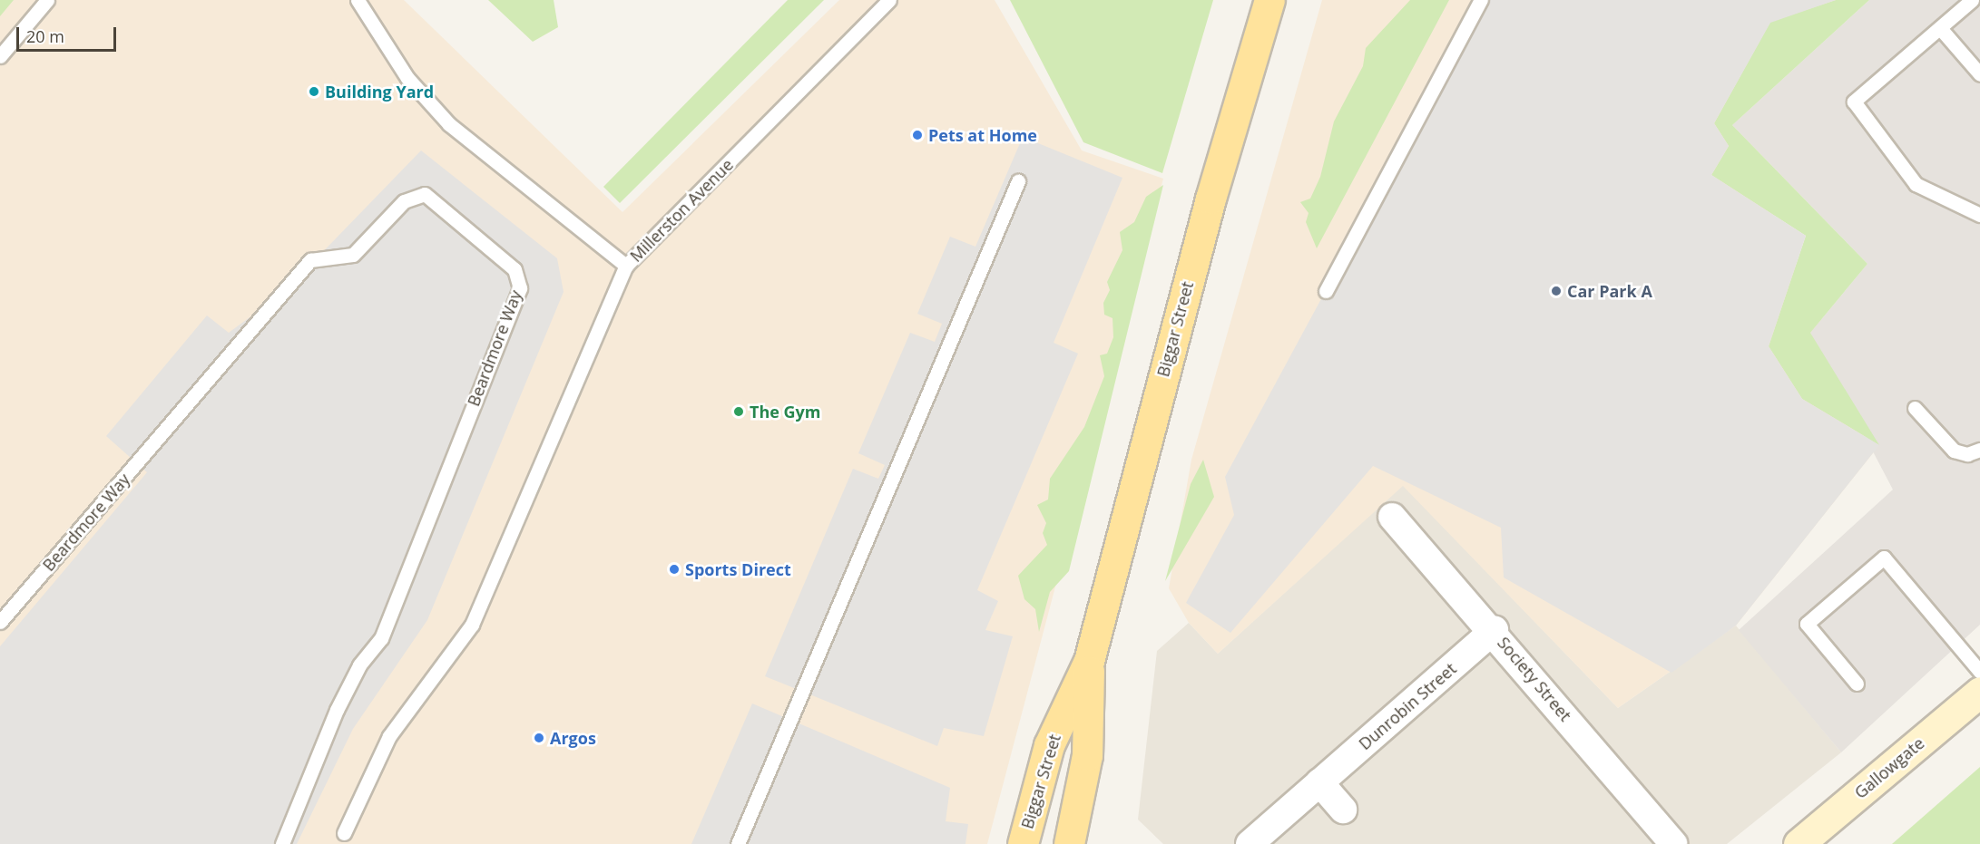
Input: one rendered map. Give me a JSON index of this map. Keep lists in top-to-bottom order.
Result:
{
  "streets": {
    "main road": ["Biggar Street"],
    "street": ["Society Street", "Dunrobin Street", "Gallowgate"],
    "lane": ["Millerston Avenue", "Beardmore Way"]
  },
  "crossings": [
    ["Society Street", "Dunrobin Street"]
  ],
  "places": [
    "Building Yard",
    "Pets at Home",
    "Car Park A",
    "The Gym",
    "Sports Direct",
    "Argos"
  ],
  "scale_bar": "20 m"
}
